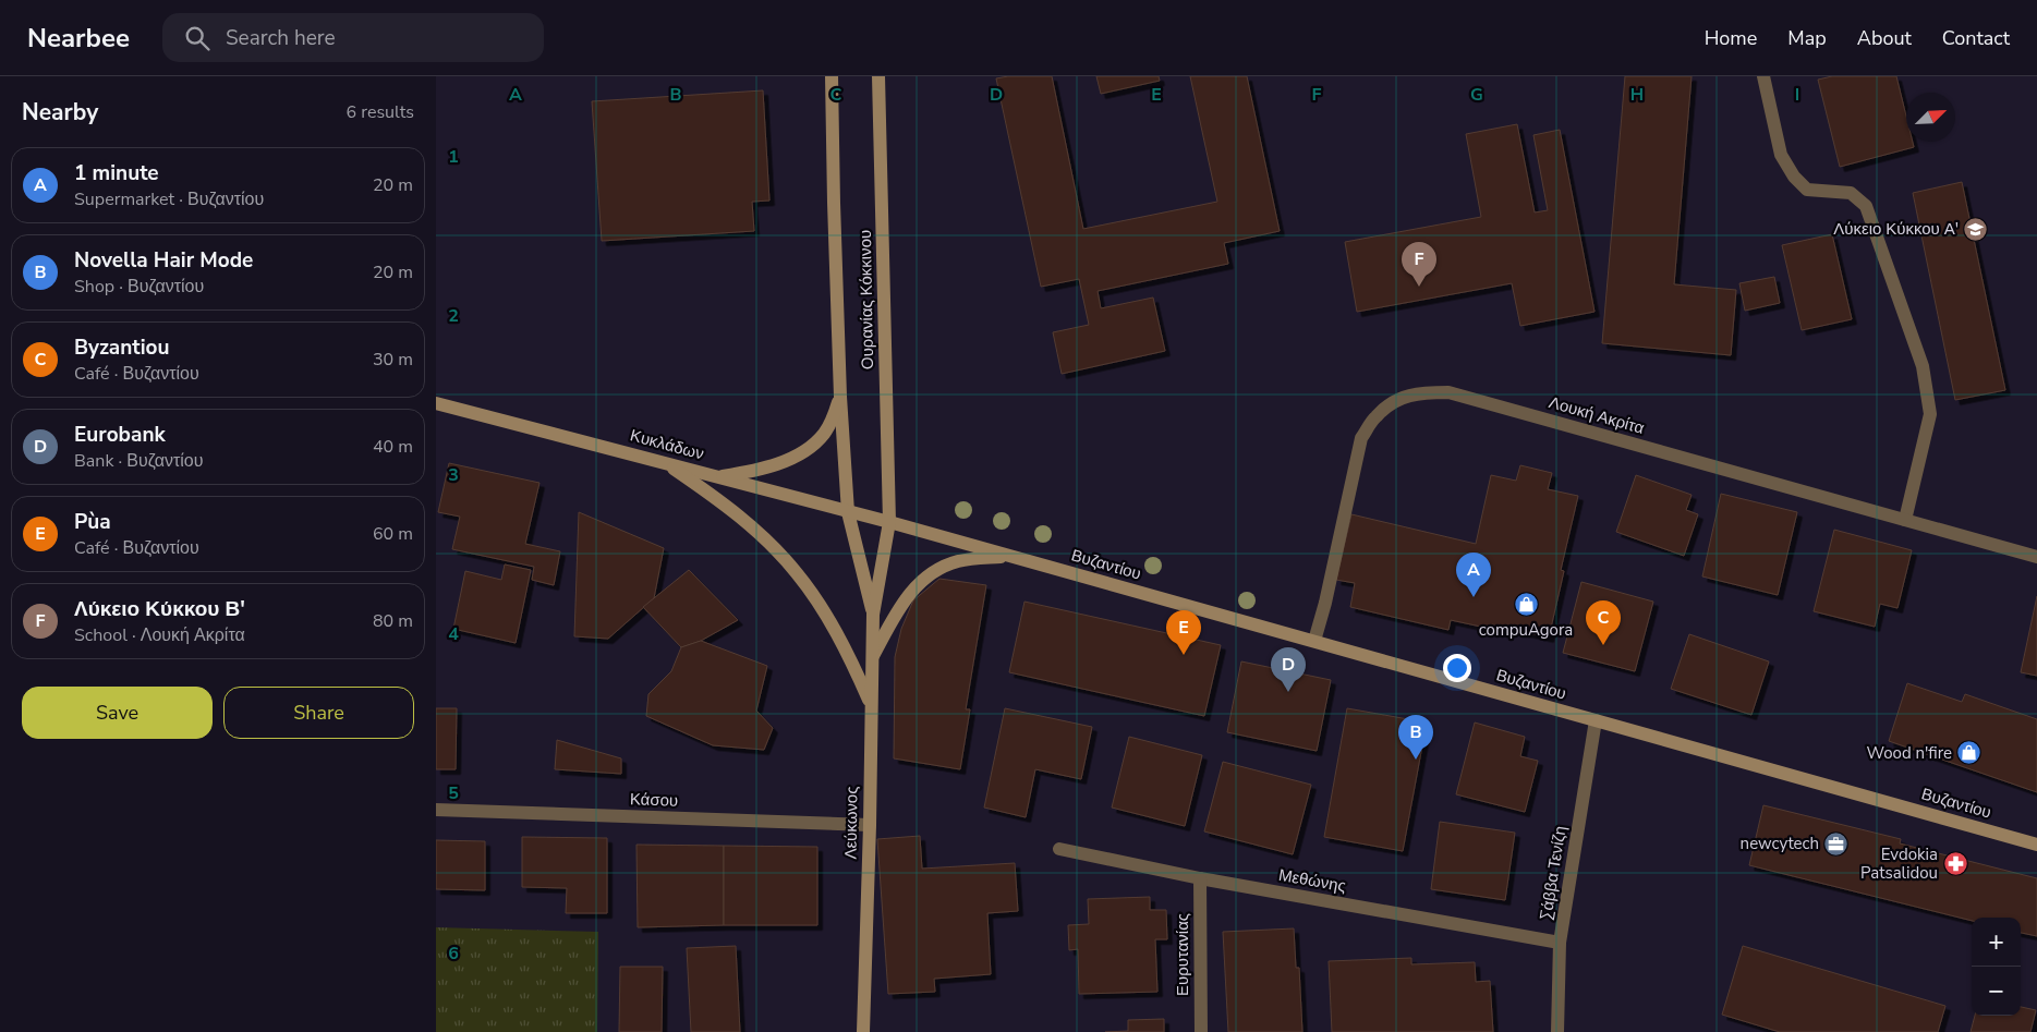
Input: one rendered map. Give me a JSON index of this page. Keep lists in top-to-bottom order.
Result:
{
  "streets": {
    "main road": [
      "Ουρανίας Κόκκινου",
      "Κυκλάδων",
      "Βυζαντίου",
      "Λεύκωνος"
    ],
    "street": [
      "Λουκή Ακρίτα",
      "Κάσου",
      "Σάββα Τενίζη",
      "Μεθώνης",
      "Ευρυτανίας"
    ]
  },
  "crossings": [
    ["Ουρανίας Κόκκινου", "Κυκλάδων"],
    ["Ουρανίας Κόκκινου", "Βυζαντίου"],
    ["Ουρανίας Κόκκινου", "Λεύκωνος"],
    ["Λουκή Ακρίτα", "Βυζαντίου"],
    ["Κυκλάδων", "Βυζαντίου"],
    ["Κυκλάδων", "Λεύκωνος"],
    ["Βυζαντίου", "Λεύκωνος"],
    ["Βυζαντίου", "Σάββα Τενίζη"],
    ["Κάσου", "Λεύκωνος"],
    ["Σάββα Τενίζη", "Μεθώνης"],
    ["Μεθώνης", "Ευρυτανίας"]
  ],
  "places": {
    "school or university": ["Λύκειο Κύκκου Α'"],
    "shop": ["compuAgora", "Wood n'fire"],
    "office": ["newcytech"],
    "pharmacy": ["Evdokia Patsalidou"]
  },
  "north": "top right",
  "page": {
    "header": "Nearbee",
    "search": "Search here",
    "nav": [
      "Home",
      "Map",
      "About",
      "Contact"
    ],
    "heading": ["Nearby", "6 results"],
    "list": [
      {
        "mark": "A",
        "name": "1 minute",
        "note": "Supermarket · Βυζαντίου",
        "value": "20 m"
      },
      {
        "mark": "B",
        "name": "Novella Hair Mode",
        "note": "Shop · Βυζαντίου",
        "value": "20 m"
      },
      {
        "mark": "C",
        "name": "Byzantiou",
        "note": "Café · Βυζαντίου",
        "value": "30 m"
      },
      {
        "mark": "D",
        "name": "Eurobank",
        "note": "Bank · Βυζαντίου",
        "value": "40 m"
      },
      {
        "mark": "E",
        "name": "Pùa",
        "note": "Café · Βυζαντίου",
        "value": "60 m"
      },
      {
        "mark": "F",
        "name": "Λύκειο Κύκκου Β'",
        "note": "School · Λουκή Ακρίτα",
        "value": "80 m"
      }
    ],
    "pins": [
      "F",
      "A",
      "C",
      "E",
      "D",
      "B"
    ],
    "buttons": ["Save", "Share"],
    "map_buttons": ["+", "−"]
  },
  "grid": {
    "columns": [
      "A",
      "B",
      "C",
      "D",
      "E",
      "F",
      "G",
      "H",
      "I"
    ],
    "rows": [
      "1",
      "2",
      "3",
      "4",
      "5",
      "6"
    ]
  }
}
